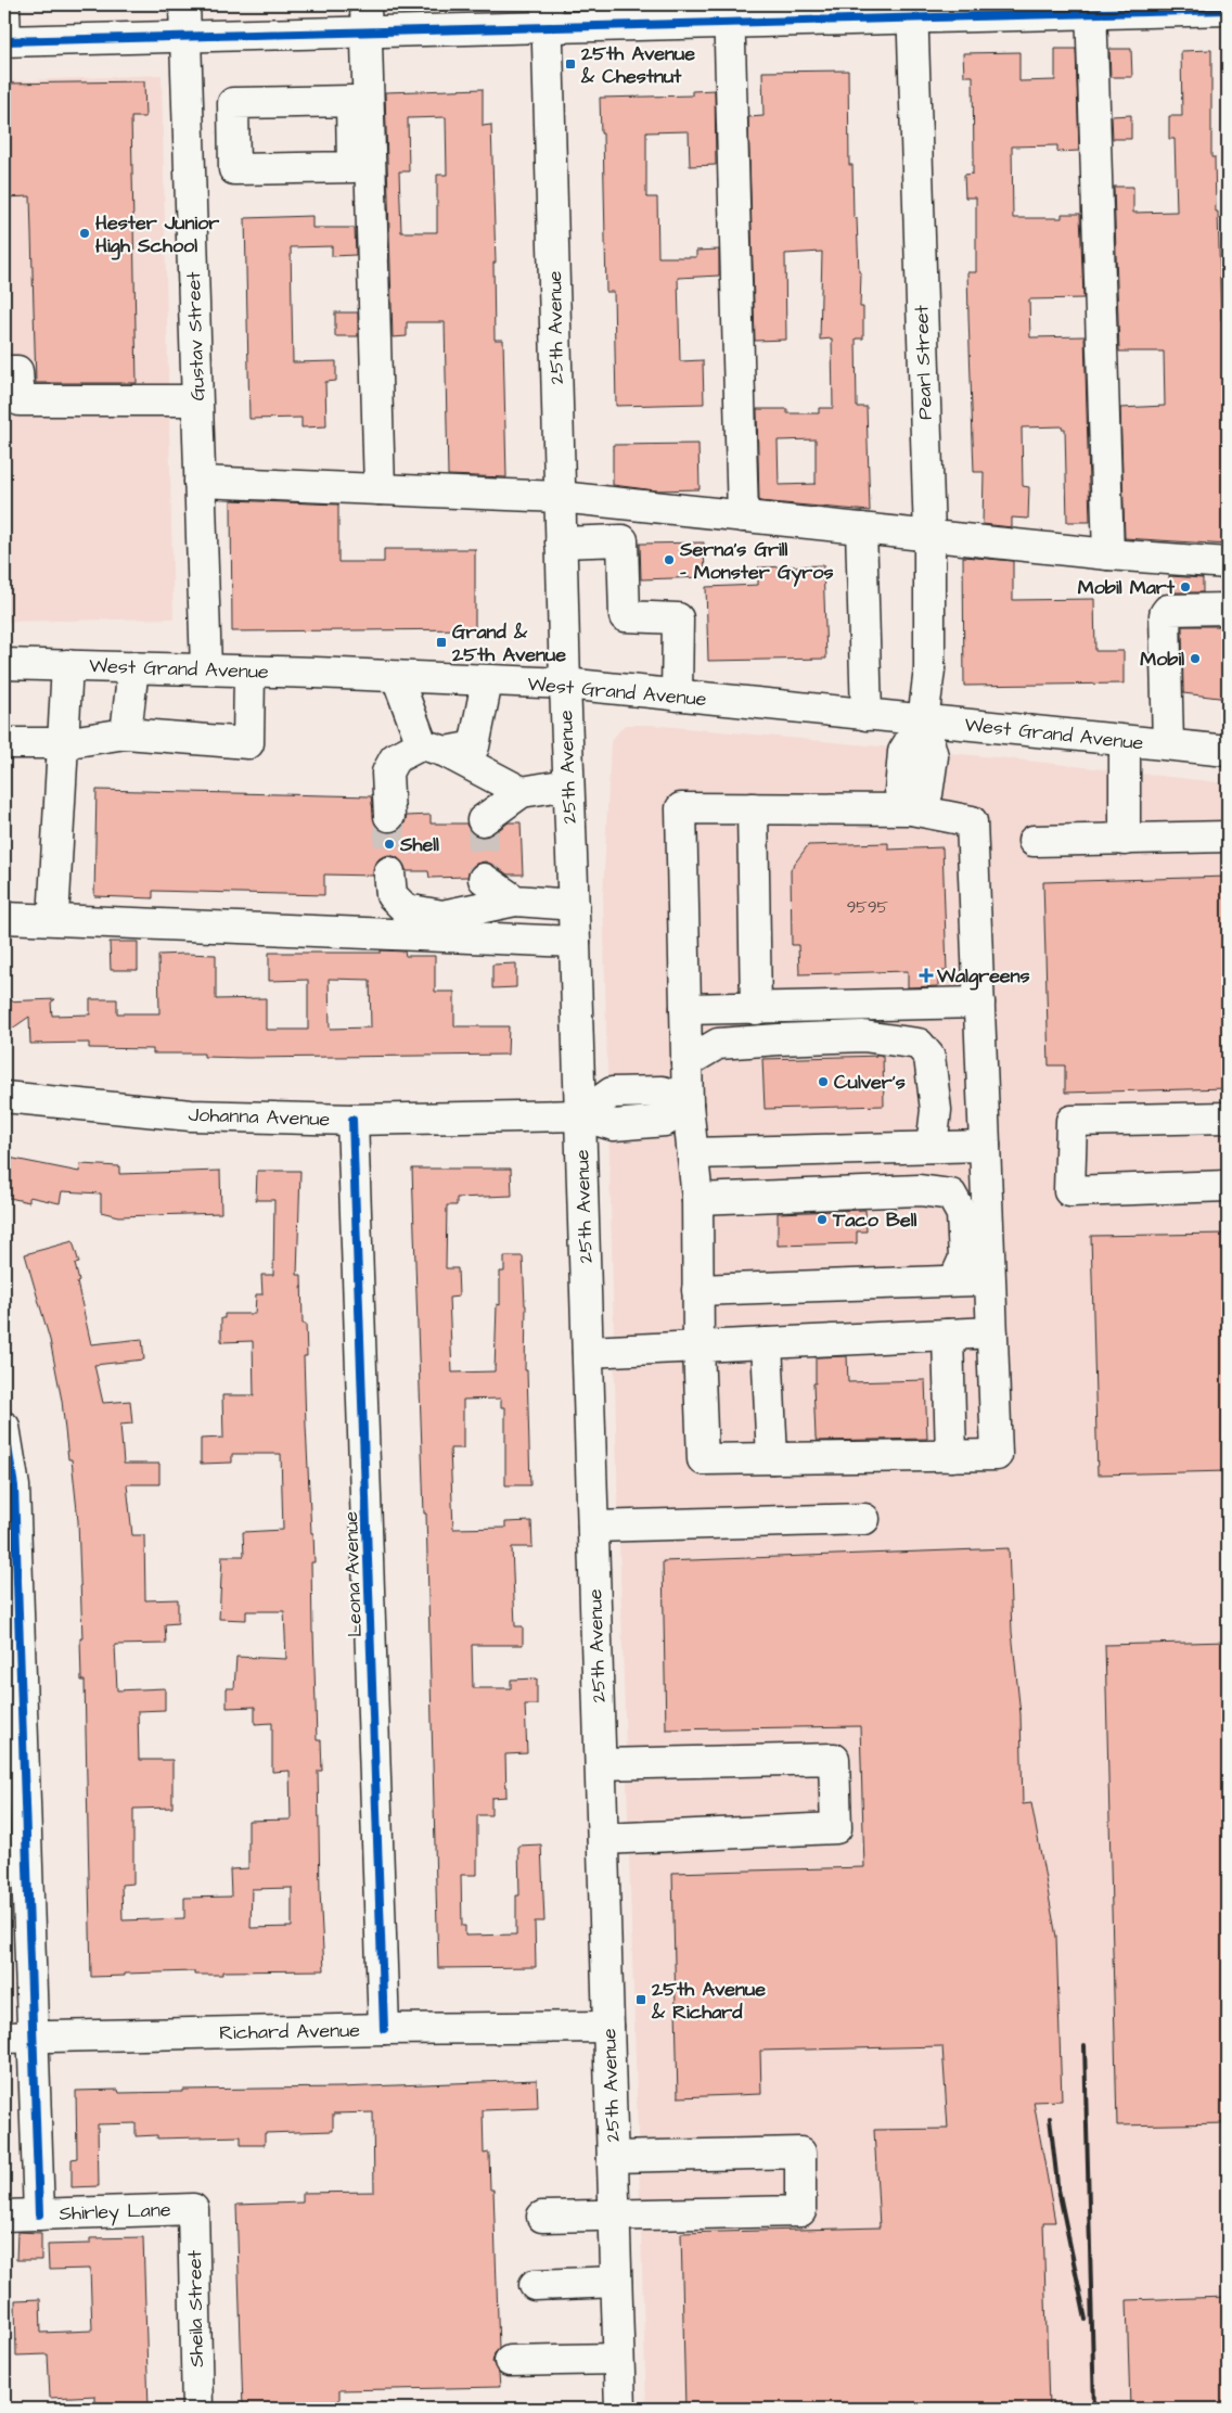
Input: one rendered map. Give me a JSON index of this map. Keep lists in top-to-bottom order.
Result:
{
  "streets": {
    "street": [
      "25th Avenue",
      "Gustav Street",
      "Pearl Street",
      "West Grand Avenue",
      "Johanna Avenue",
      "Leona Avenue",
      "Richard Avenue",
      "Shirley Lane",
      "Sheila Street"
    ]
  },
  "crossings": [
    ["25th Avenue", "West Grand Avenue"],
    ["25th Avenue", "Johanna Avenue"],
    ["25th Avenue", "Richard Avenue"],
    ["Gustav Street", "West Grand Avenue"],
    ["Pearl Street", "West Grand Avenue"],
    ["Johanna Avenue", "Leona Avenue"],
    ["Leona Avenue", "Richard Avenue"],
    ["Shirley Lane", "Sheila Street"]
  ],
  "places": {
    "transit": ["25th Avenue & Chestnut", "Grand & 25th Avenue", "25th Avenue & Richard"],
    "other": [
      "Hester Junior High School",
      "Serna's Grill - Monster Gyros",
      "Mobil Mart",
      "Mobil",
      "Shell",
      "Culver's",
      "Taco Bell"
    ],
    "health": ["Walgreens"]
  },
  "house_numbers": ["9595"]
}
